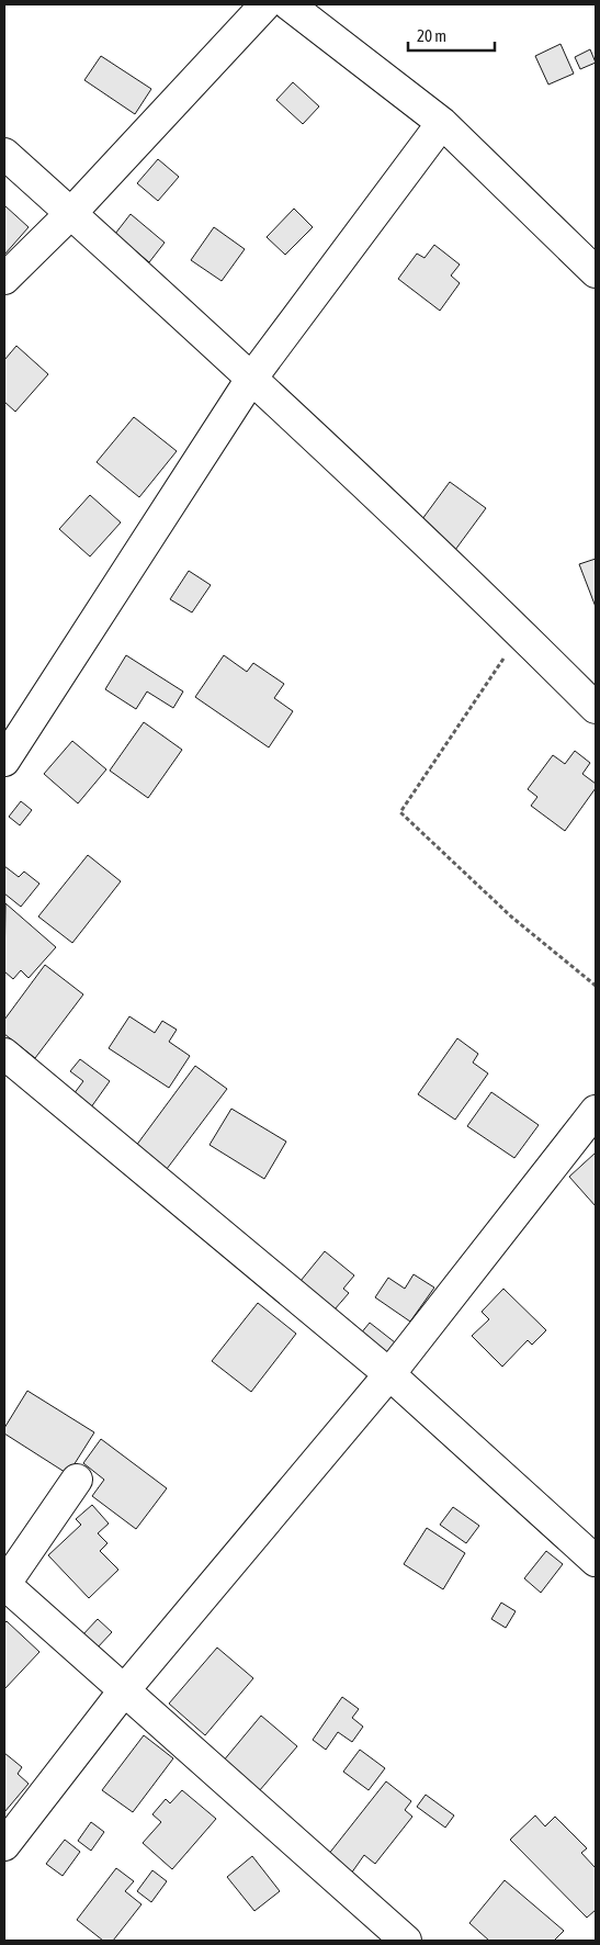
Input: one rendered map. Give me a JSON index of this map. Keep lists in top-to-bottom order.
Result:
{
  "scale_bar": "20 m"
}
